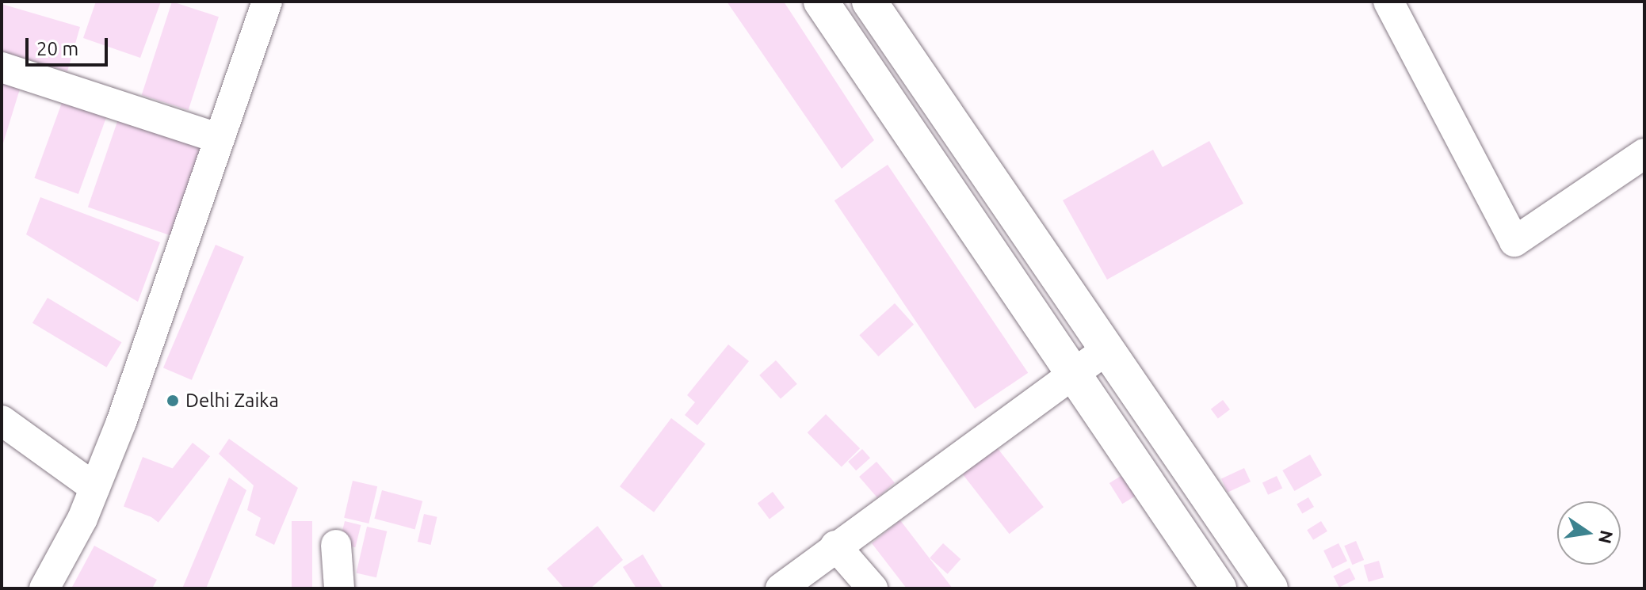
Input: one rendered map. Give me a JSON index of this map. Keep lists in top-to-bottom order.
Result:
{
  "places": ["Delhi Zaika"],
  "scale_bar": "20 m",
  "north": "right"
}
